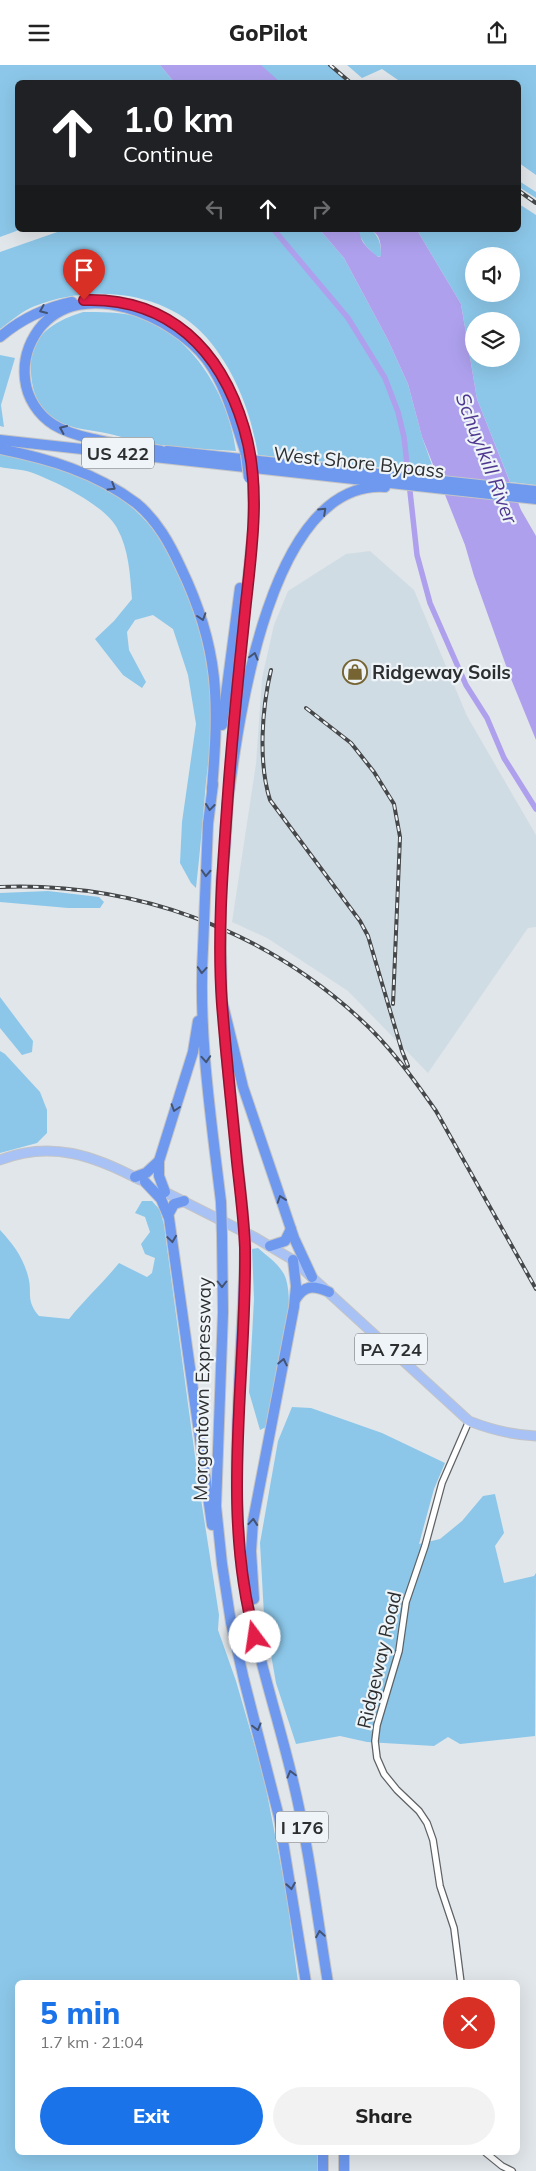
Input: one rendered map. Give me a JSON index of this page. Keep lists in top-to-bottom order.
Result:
{
  "streets": {
    "highway": [
      "US 422",
      "West Shore Bypass",
      "Morgantown Expressway",
      "I 176"
    ],
    "main road": ["PA 724"],
    "street": ["Ridgeway Road"]
  },
  "crossings": [
    ["PA 724", "Ridgeway Road"]
  ],
  "water": ["Schuylkill River"],
  "places": {
    "shop": ["Ridgeway Soils"]
  },
  "page": {
    "header": "GoPilot",
    "turn": ["1.0 km", "Continue"],
    "heading": ["5 min", "1.7 km · 21:04"],
    "buttons": ["Exit", "Share"]
  }
}
